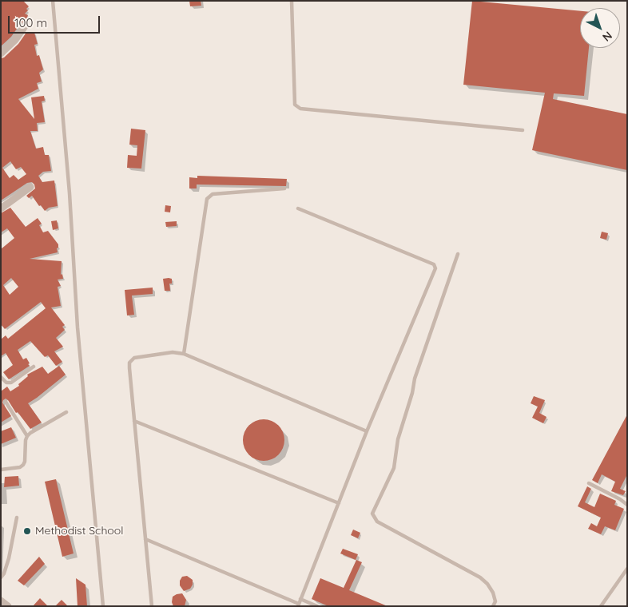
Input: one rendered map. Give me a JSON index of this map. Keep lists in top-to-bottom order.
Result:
{
  "places": ["Methodist School"],
  "scale_bar": "100 m",
  "north": "bottom right"
}
